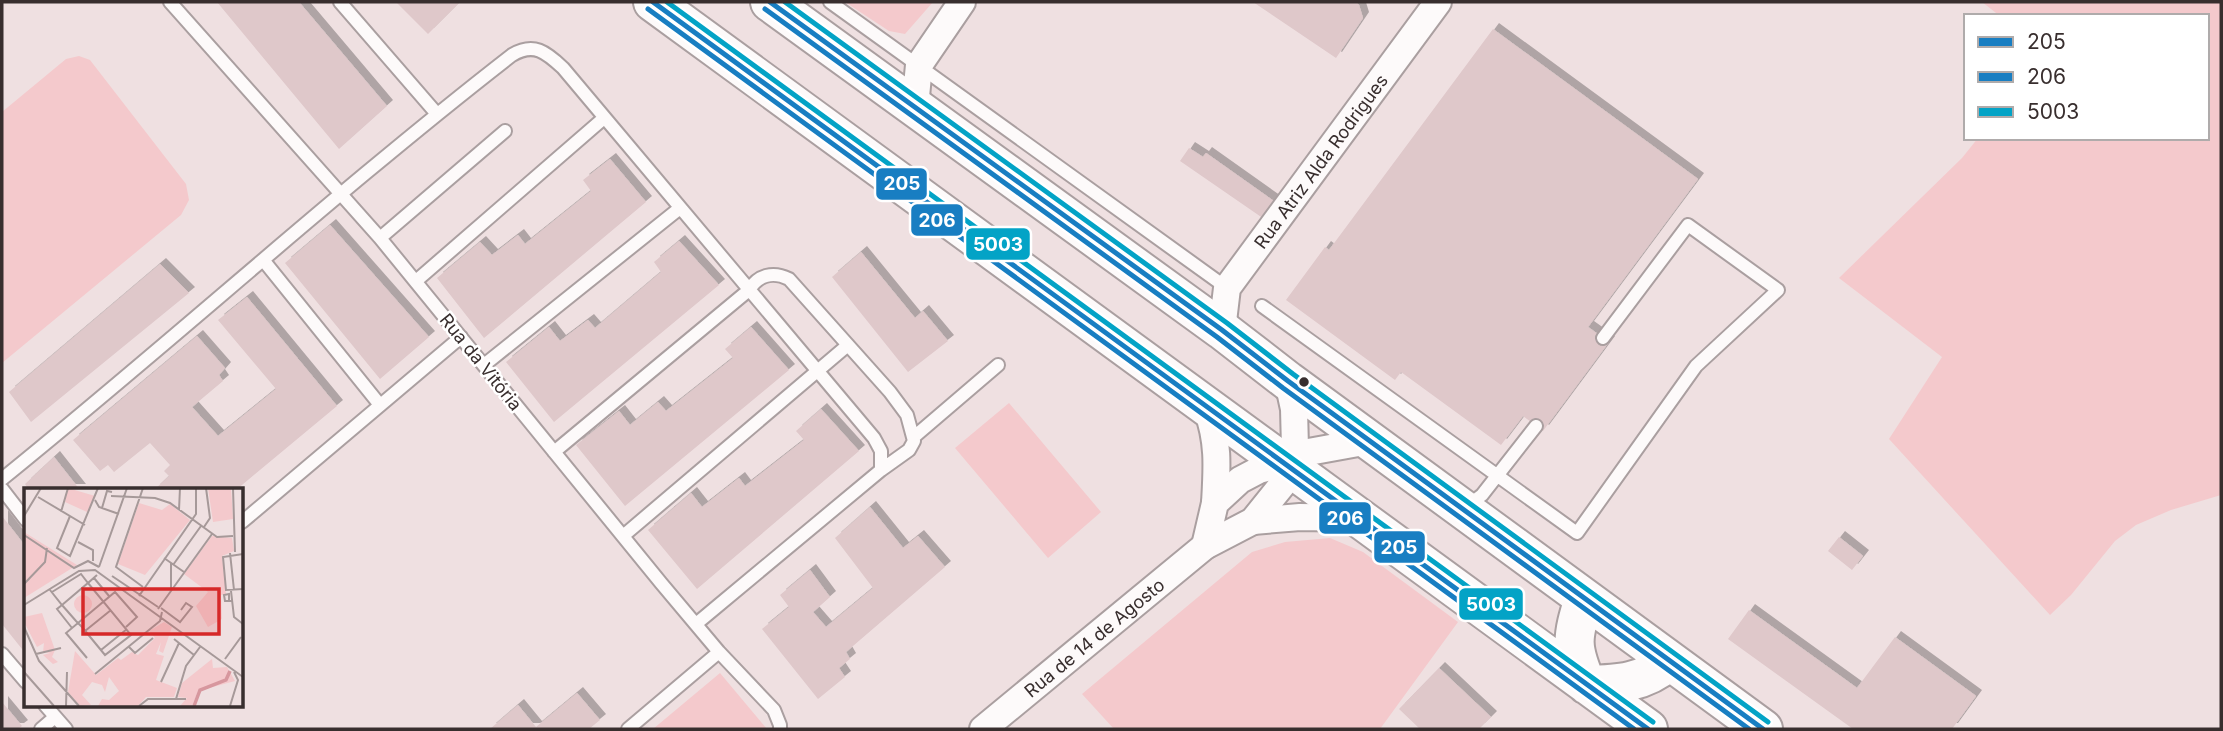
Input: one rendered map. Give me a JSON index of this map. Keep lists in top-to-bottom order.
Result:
{
  "streets": {
    "street": ["Rua Atriz Alda Rodrigues", "Rua de 14 de Agosto"],
    "lane": ["Rua da Vitória"]
  },
  "lines": ["transit line 205", "transit line 5003", "transit line 206"],
  "legend": ["205", "206", "5003"]
}
